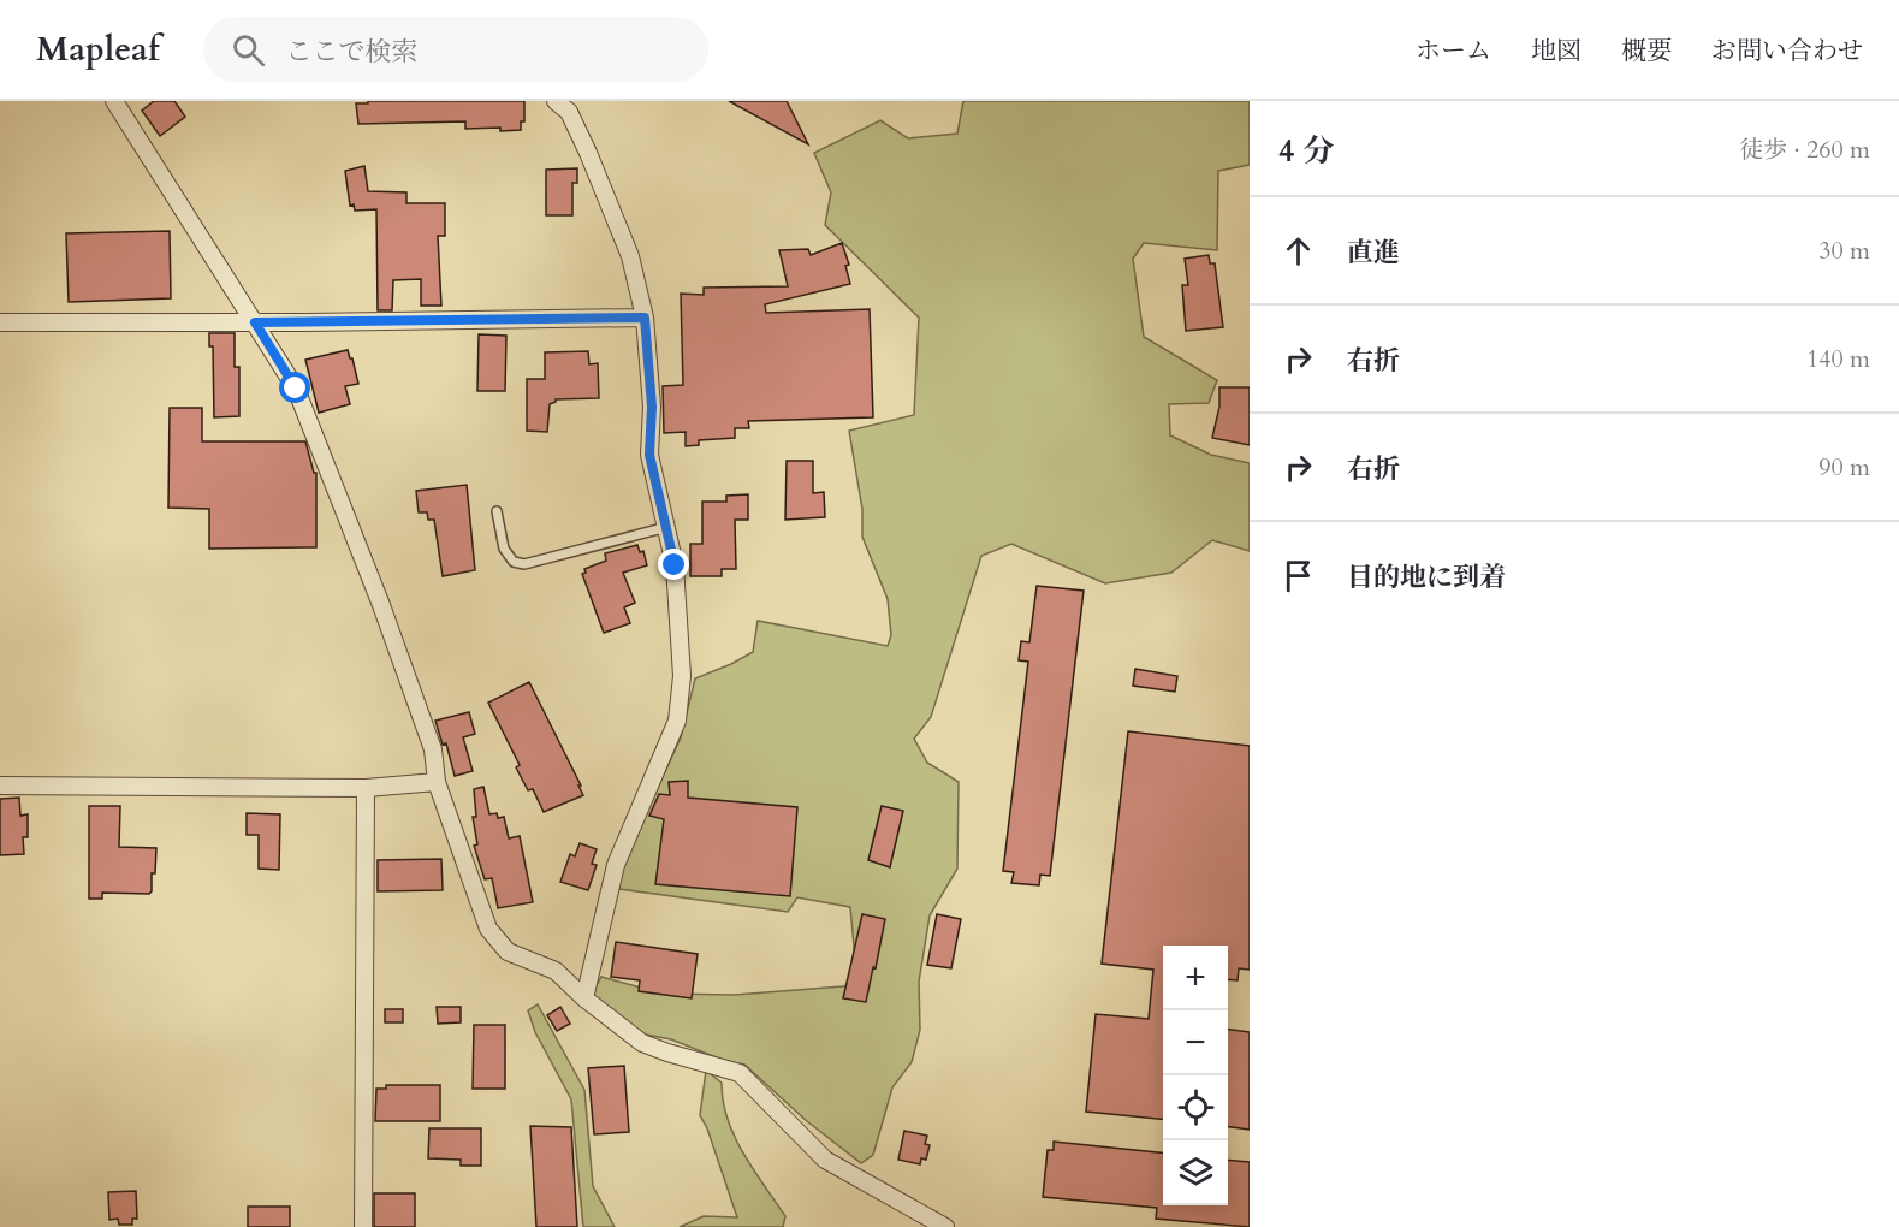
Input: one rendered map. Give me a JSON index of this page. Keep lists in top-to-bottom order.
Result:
{
  "page": {
    "header": "Mapleaf",
    "search": "ここで検索",
    "nav": [
      "ホーム",
      "地図",
      "概要",
      "お問い合わせ"
    ],
    "heading": ["4 分", "徒歩 · 260 m"],
    "list": [
      ["直進", "30 m"],
      ["右折", "140 m"],
      ["右折", "90 m"],
      "目的地に到着"
    ],
    "map_buttons": ["+", "−"]
  }
}
